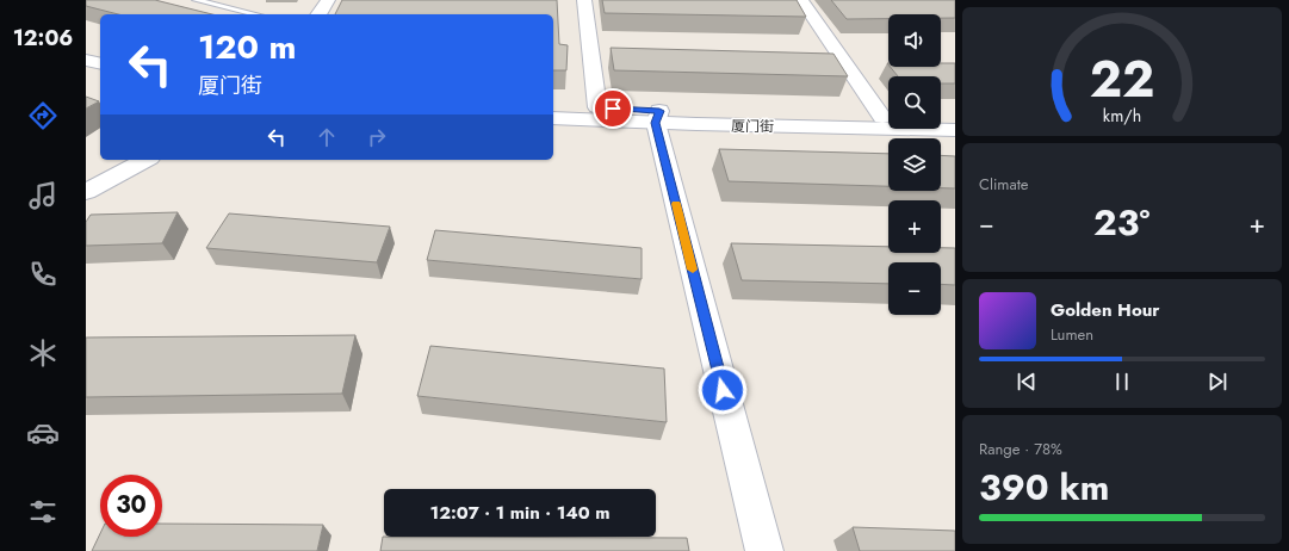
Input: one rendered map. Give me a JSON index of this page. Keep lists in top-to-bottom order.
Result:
{
  "streets": {
    "street": ["厦门街"]
  },
  "page": {
    "tabs": "12:06",
    "map_buttons": ["+", "−"],
    "turn": ["120 m", "厦门街"],
    "tile": [
      "Climate",
      ["Range · 78%", "390 km"]
    ],
    "heat": ["−", "23°", "+"],
    "song": ["Golden Hour", "Lumen"],
    "limit": "30",
    "trip": "12:07 · 1 min · 140 m",
    "gauge": ["22", "km/h"]
  }
}
